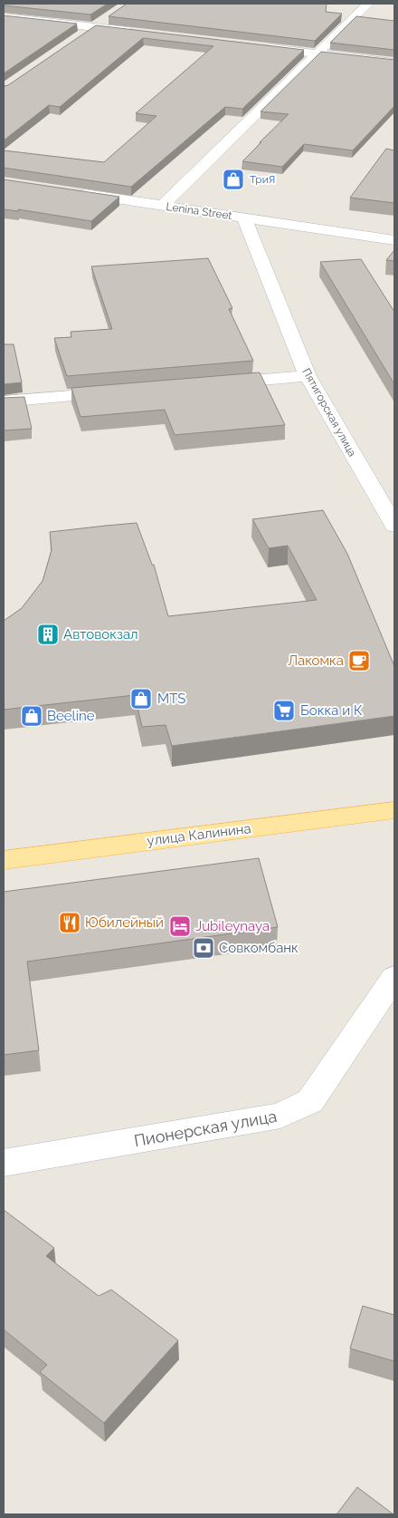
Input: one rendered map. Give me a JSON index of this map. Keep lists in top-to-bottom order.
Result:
{
  "streets": {
    "main road": ["улица Калинина"],
    "street": ["Lenina Street", "Пятигорская улица", "Пионерская улица"]
  },
  "crossings": [
    ["Lenina Street", "Пятигорская улица"]
  ],
  "places": {
    "shop": ["ТриЯ", "MTS", "Beeline"],
    "building": ["Автовокзал"],
    "cafe": ["Лакомка"],
    "supermarket": ["Бокка и К"],
    "restaurant": ["Юбилейный"],
    "hotel": ["Jubileynaya"],
    "bank": ["Совкомбанк"]
  }
}
